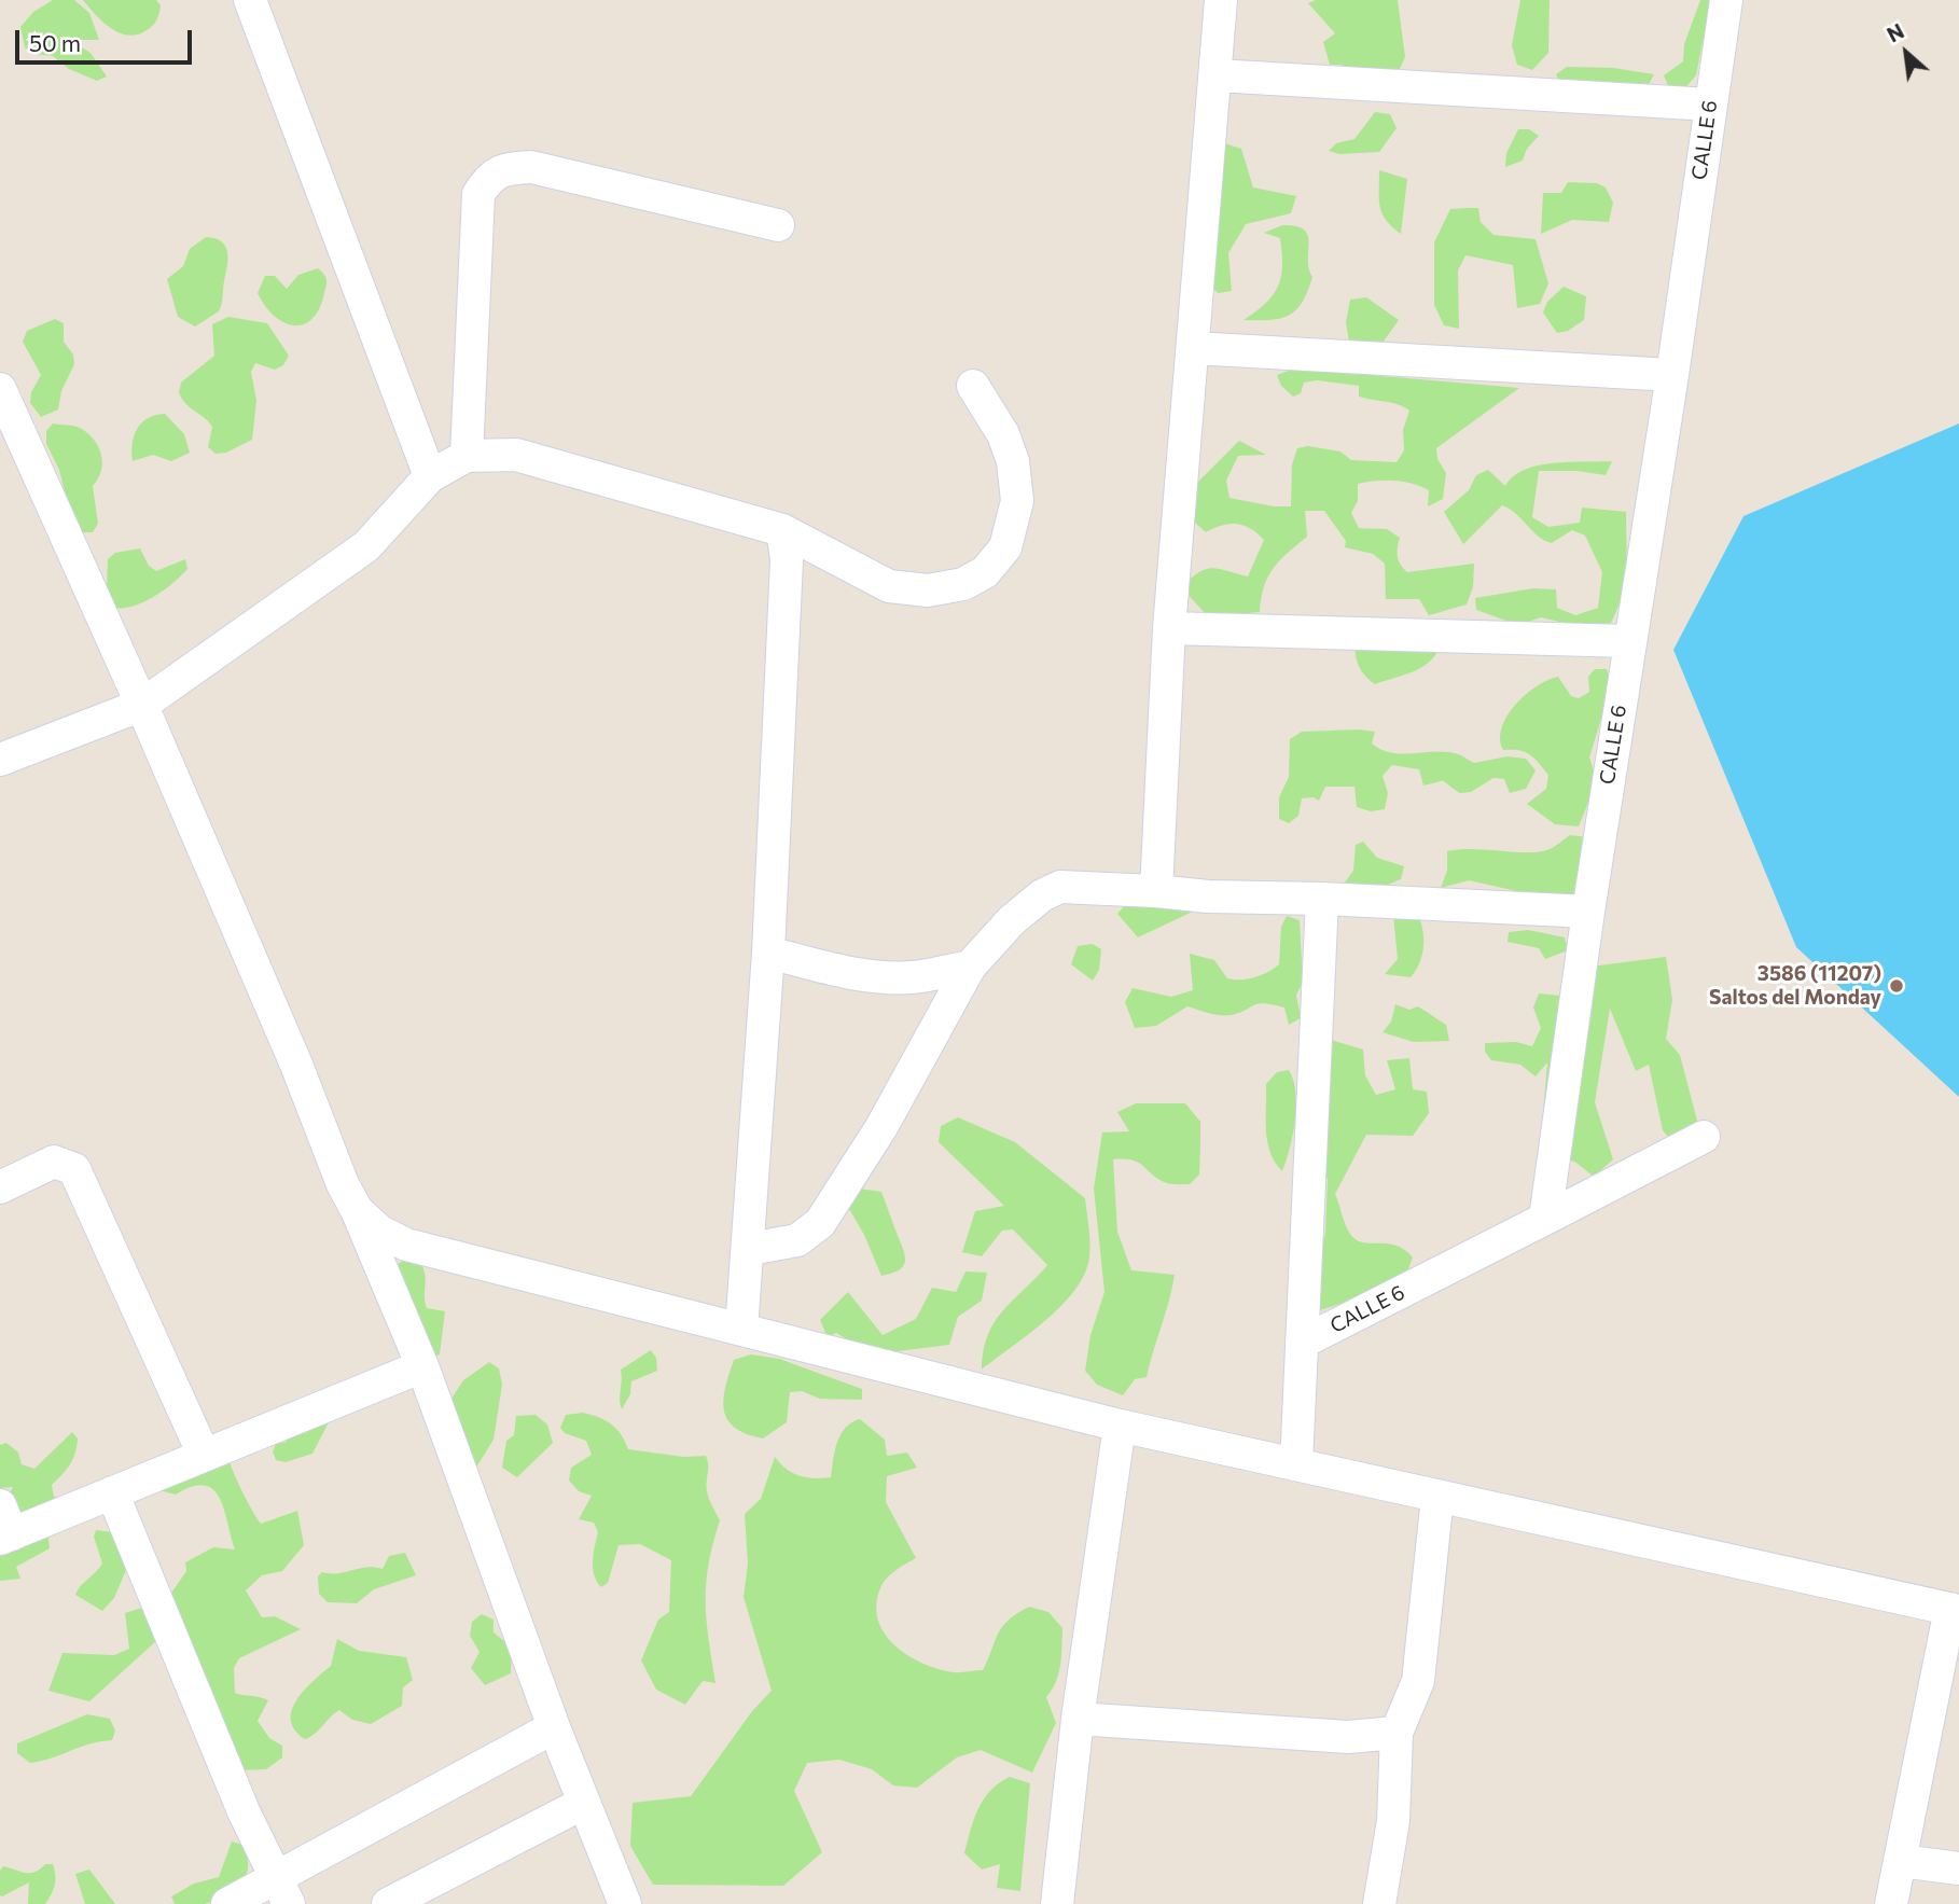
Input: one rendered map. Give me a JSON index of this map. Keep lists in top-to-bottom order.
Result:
{
  "streets": {
    "street": ["CALLE 6"]
  },
  "places": ["3586 (11207) Saltos del Monday"],
  "scale_bar": "50 m",
  "north": "top left"
}
